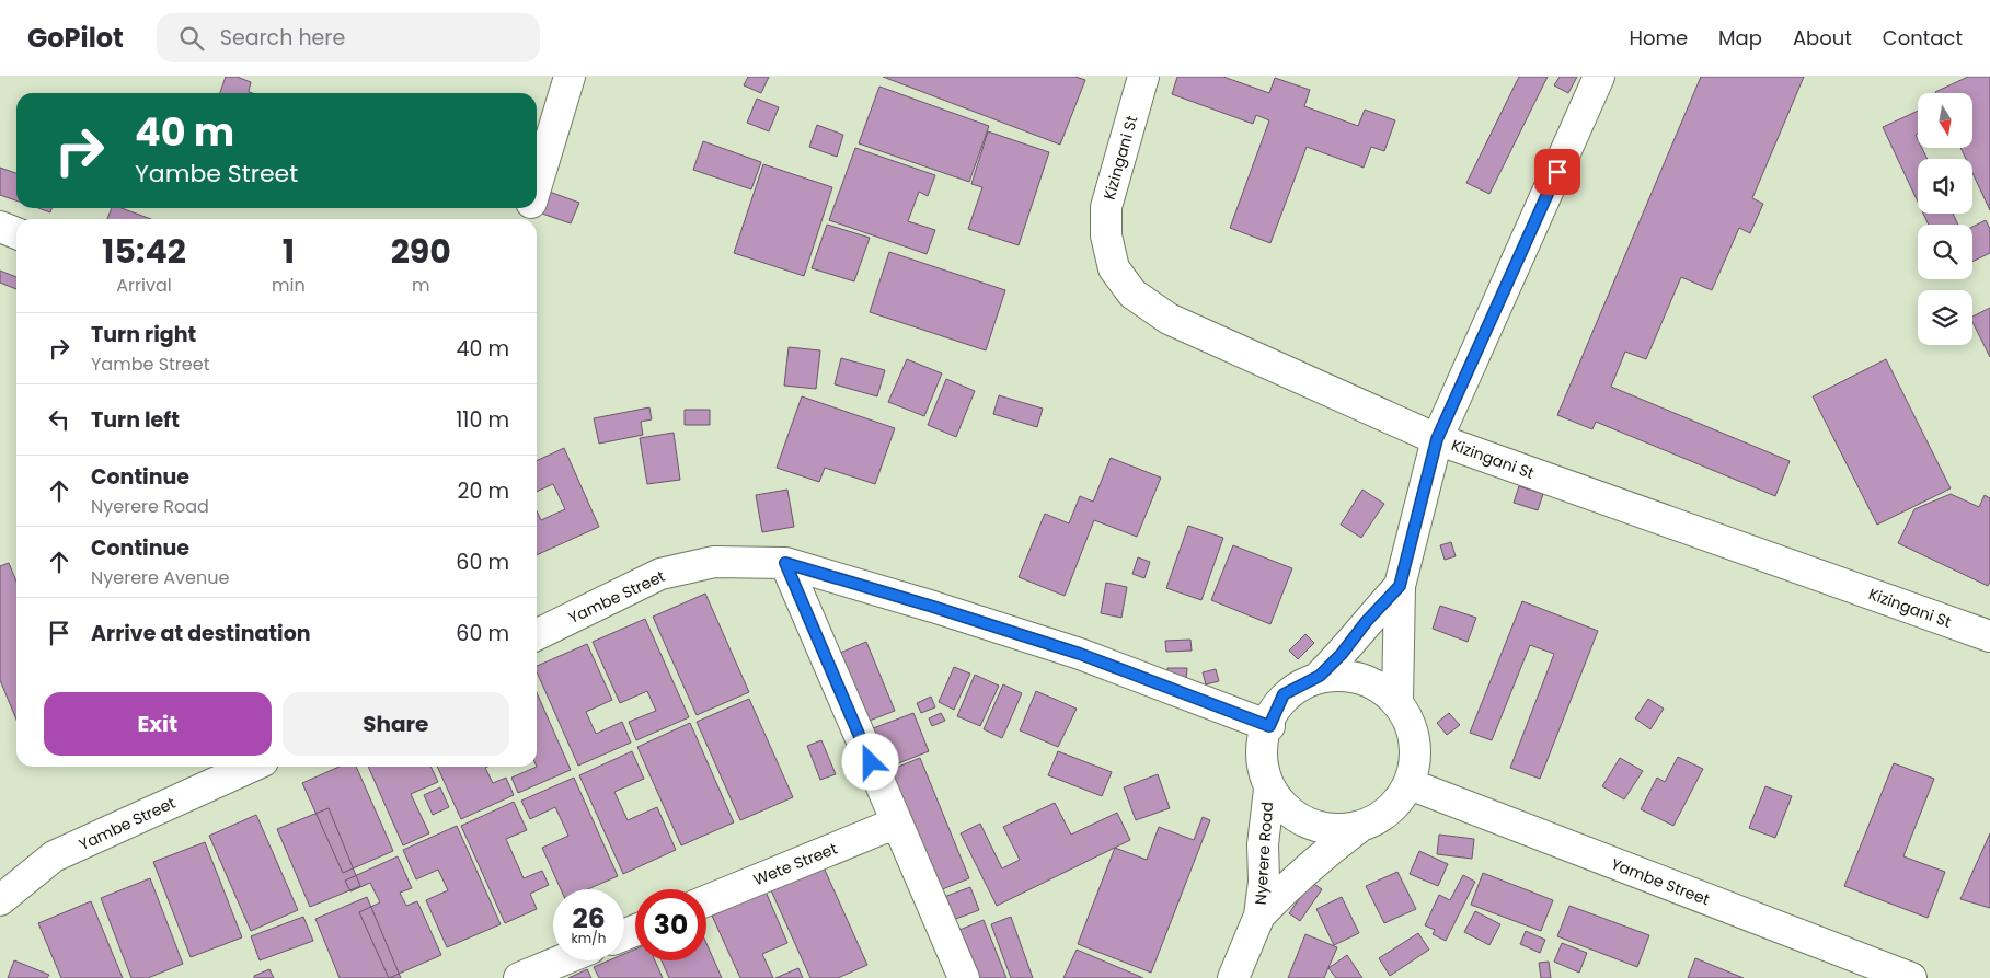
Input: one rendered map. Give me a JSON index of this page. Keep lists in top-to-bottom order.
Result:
{
  "streets": {
    "street": [
      "Kizingani St",
      "Yambe Street",
      "Nyerere Road",
      "Wete Street"
    ]
  },
  "crossings": [
    ["Yambe Street", "Nyerere Road"]
  ],
  "north": "bottom",
  "page": {
    "header": "GoPilot",
    "search": "Search here",
    "nav": [
      "Home",
      "Map",
      "About",
      "Contact"
    ],
    "turn": ["40 m", "Yambe Street"],
    "eta": [
      "15:42",
      "Arrival",
      "1",
      "min",
      "290",
      "m"
    ],
    "list": [
      {
        "name": "Turn right",
        "note": "Yambe Street",
        "value": "40 m"
      },
      {
        "name": "Turn left",
        "value": "110 m"
      },
      {
        "name": "Continue",
        "note": "Nyerere Road",
        "value": "20 m"
      },
      {
        "name": "Continue",
        "note": "Nyerere Avenue",
        "value": "60 m"
      },
      {
        "name": "Arrive at destination",
        "value": "60 m"
      }
    ],
    "buttons": ["Exit", "Share"],
    "speed": "26 km/h",
    "limit": "30"
  }
}
